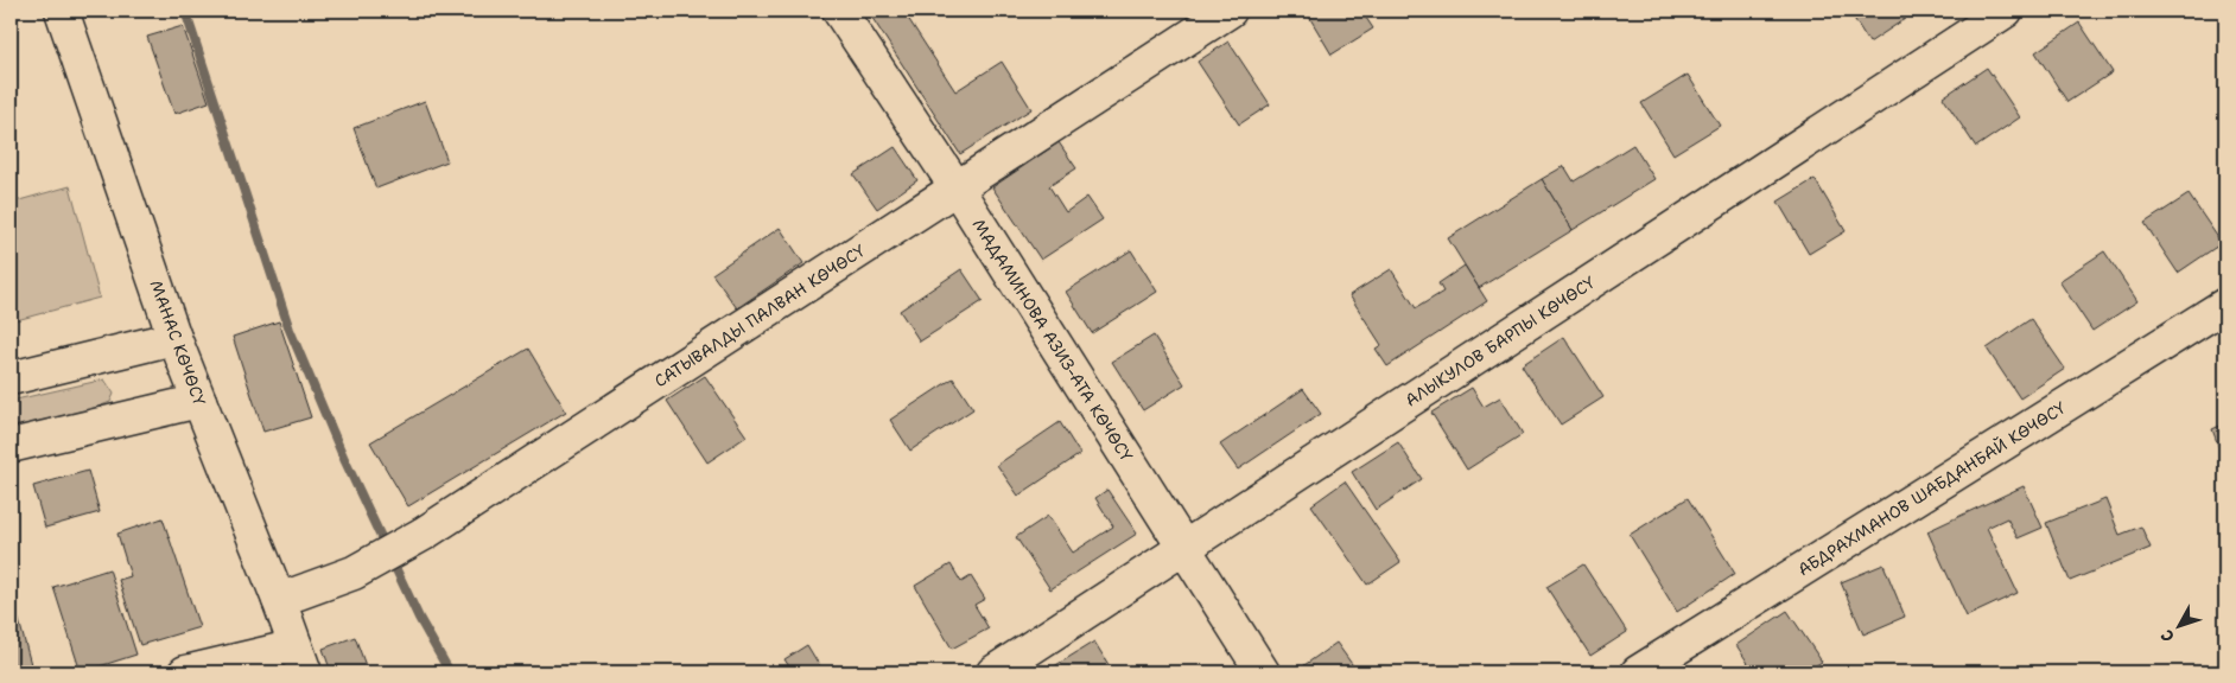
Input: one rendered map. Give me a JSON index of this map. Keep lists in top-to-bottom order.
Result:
{
  "streets": {
    "street": [
      "САТЫВАЛДЫ ПАЛВАН КӨЧӨСҮ",
      "МАДАМИНОВА АЗИЗ-АТА КӨЧӨСҮ",
      "МАНАС КӨЧӨСҮ",
      "АЛЫКУЛОВ БАРПЫ КӨЧӨСҮ",
      "АБДРАХМАНОВ ШАБДАНБАЙ КӨЧӨСҮ"
    ]
  },
  "crossings": [
    ["САТЫВАЛДЫ ПАЛВАН КӨЧӨСҮ", "МАДАМИНОВА АЗИЗ-АТА КӨЧӨСҮ"],
    ["САТЫВАЛДЫ ПАЛВАН КӨЧӨСҮ", "МАНАС КӨЧӨСҮ"],
    ["МАДАМИНОВА АЗИЗ-АТА КӨЧӨСҮ", "АЛЫКУЛОВ БАРПЫ КӨЧӨСҮ"]
  ],
  "north": "bottom left"
}
